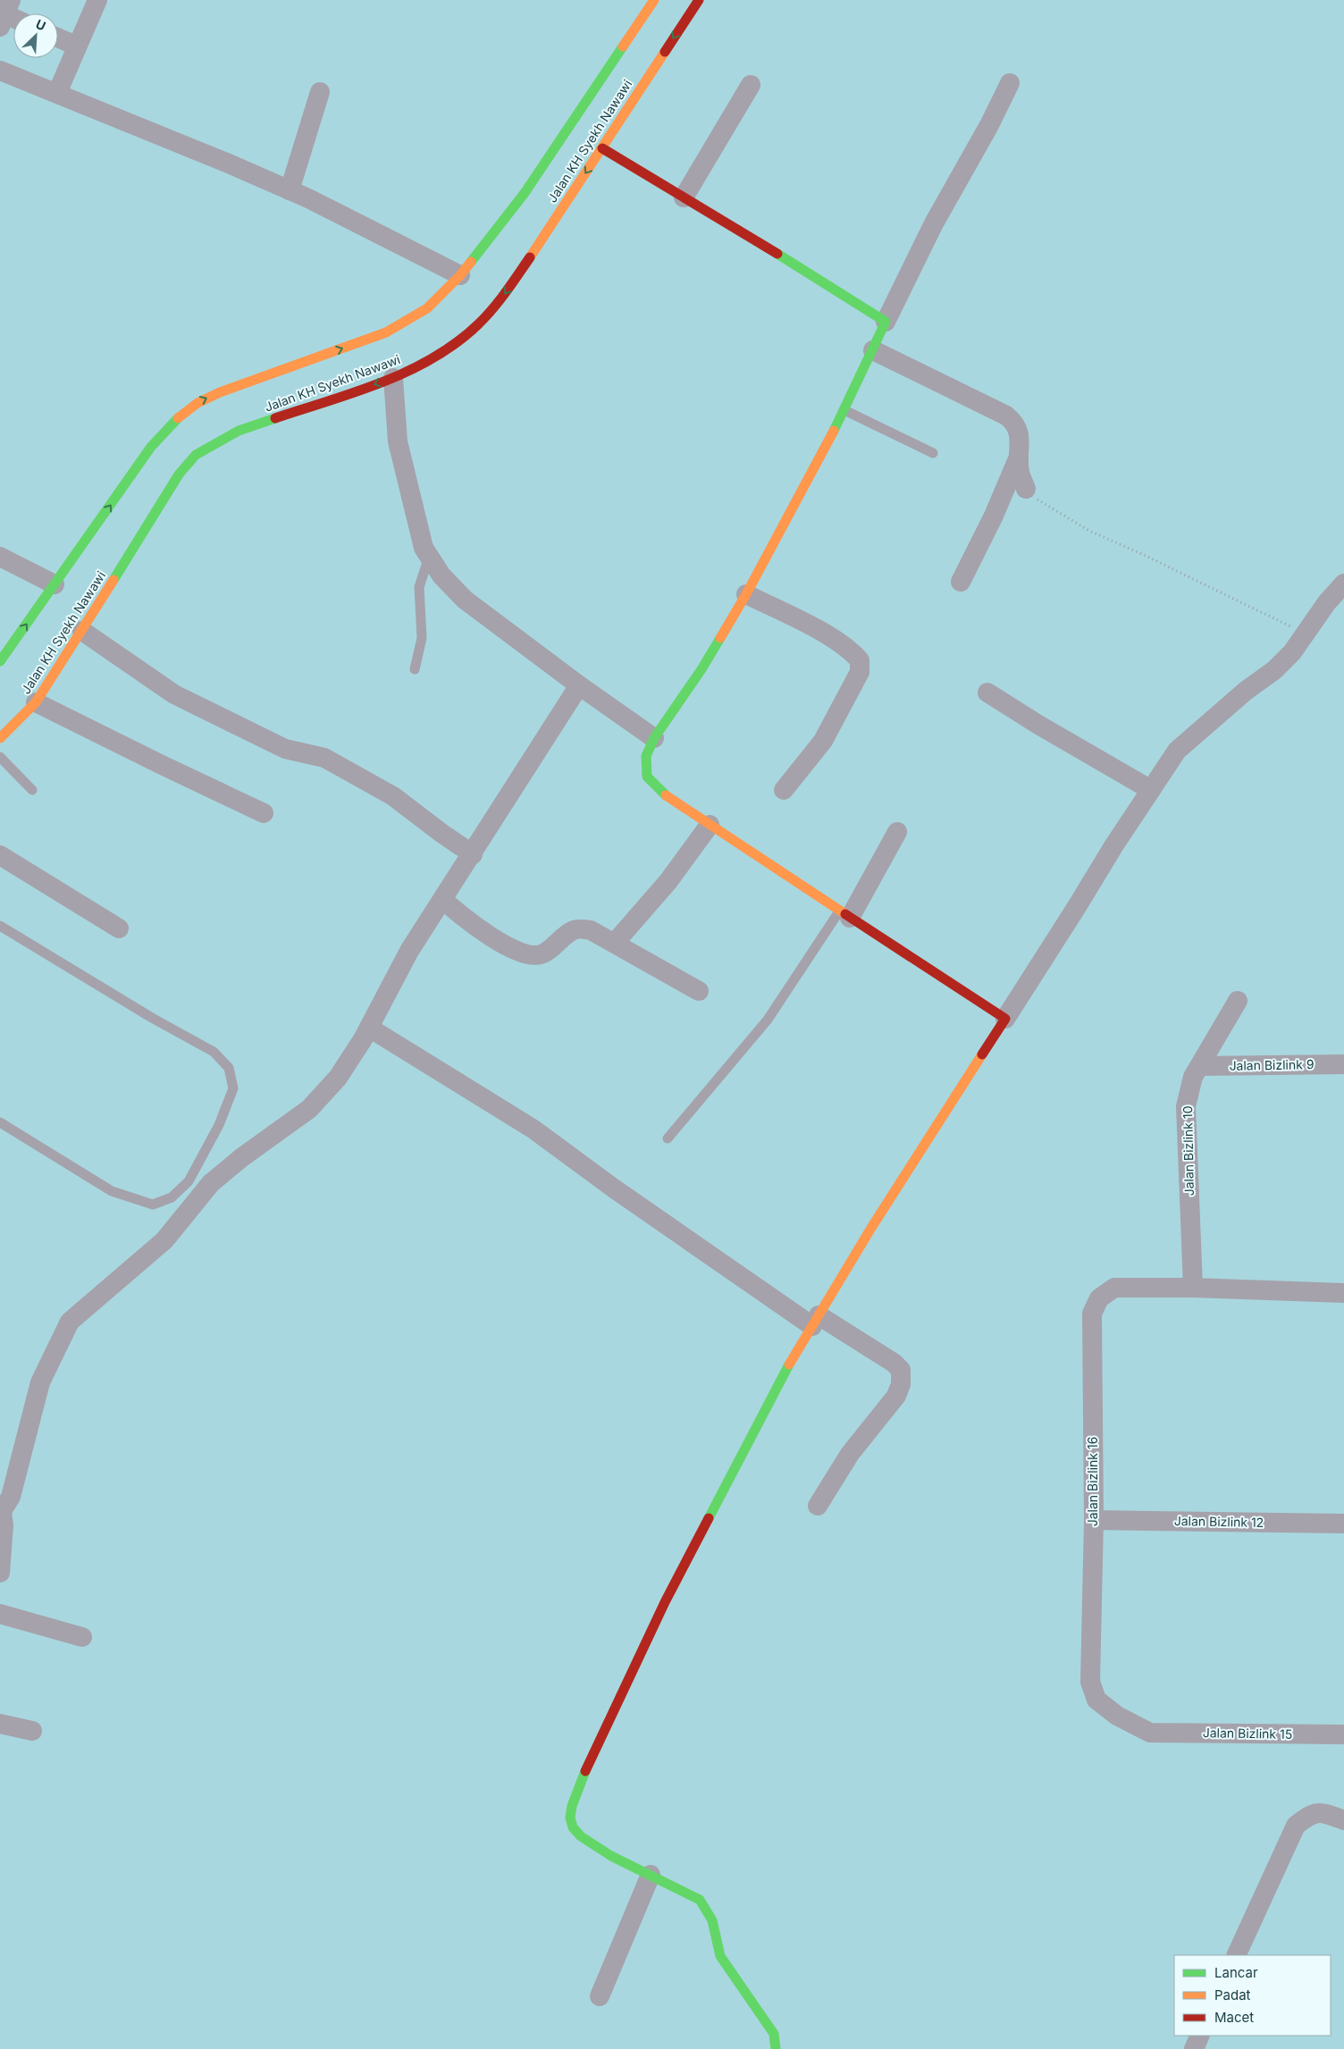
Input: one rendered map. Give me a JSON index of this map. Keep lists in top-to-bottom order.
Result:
{
  "streets": {
    "street": [
      "Jalan KH Syekh Nawawi",
      "Jalan Bizlink 9",
      "Jalan Bizlink 10",
      "Jalan Bizlink 16",
      "Jalan Bizlink 12",
      "Jalan Bizlink 15"
    ]
  },
  "crossings": [
    ["Jalan Bizlink 9", "Jalan Bizlink 10"],
    ["Jalan Bizlink 10", "Jalan Bizlink 16"],
    ["Jalan Bizlink 16", "Jalan Bizlink 12"],
    ["Jalan Bizlink 16", "Jalan Bizlink 15"]
  ],
  "legend": ["Lancar", "Padat", "Macet"],
  "north": "top right"
}
